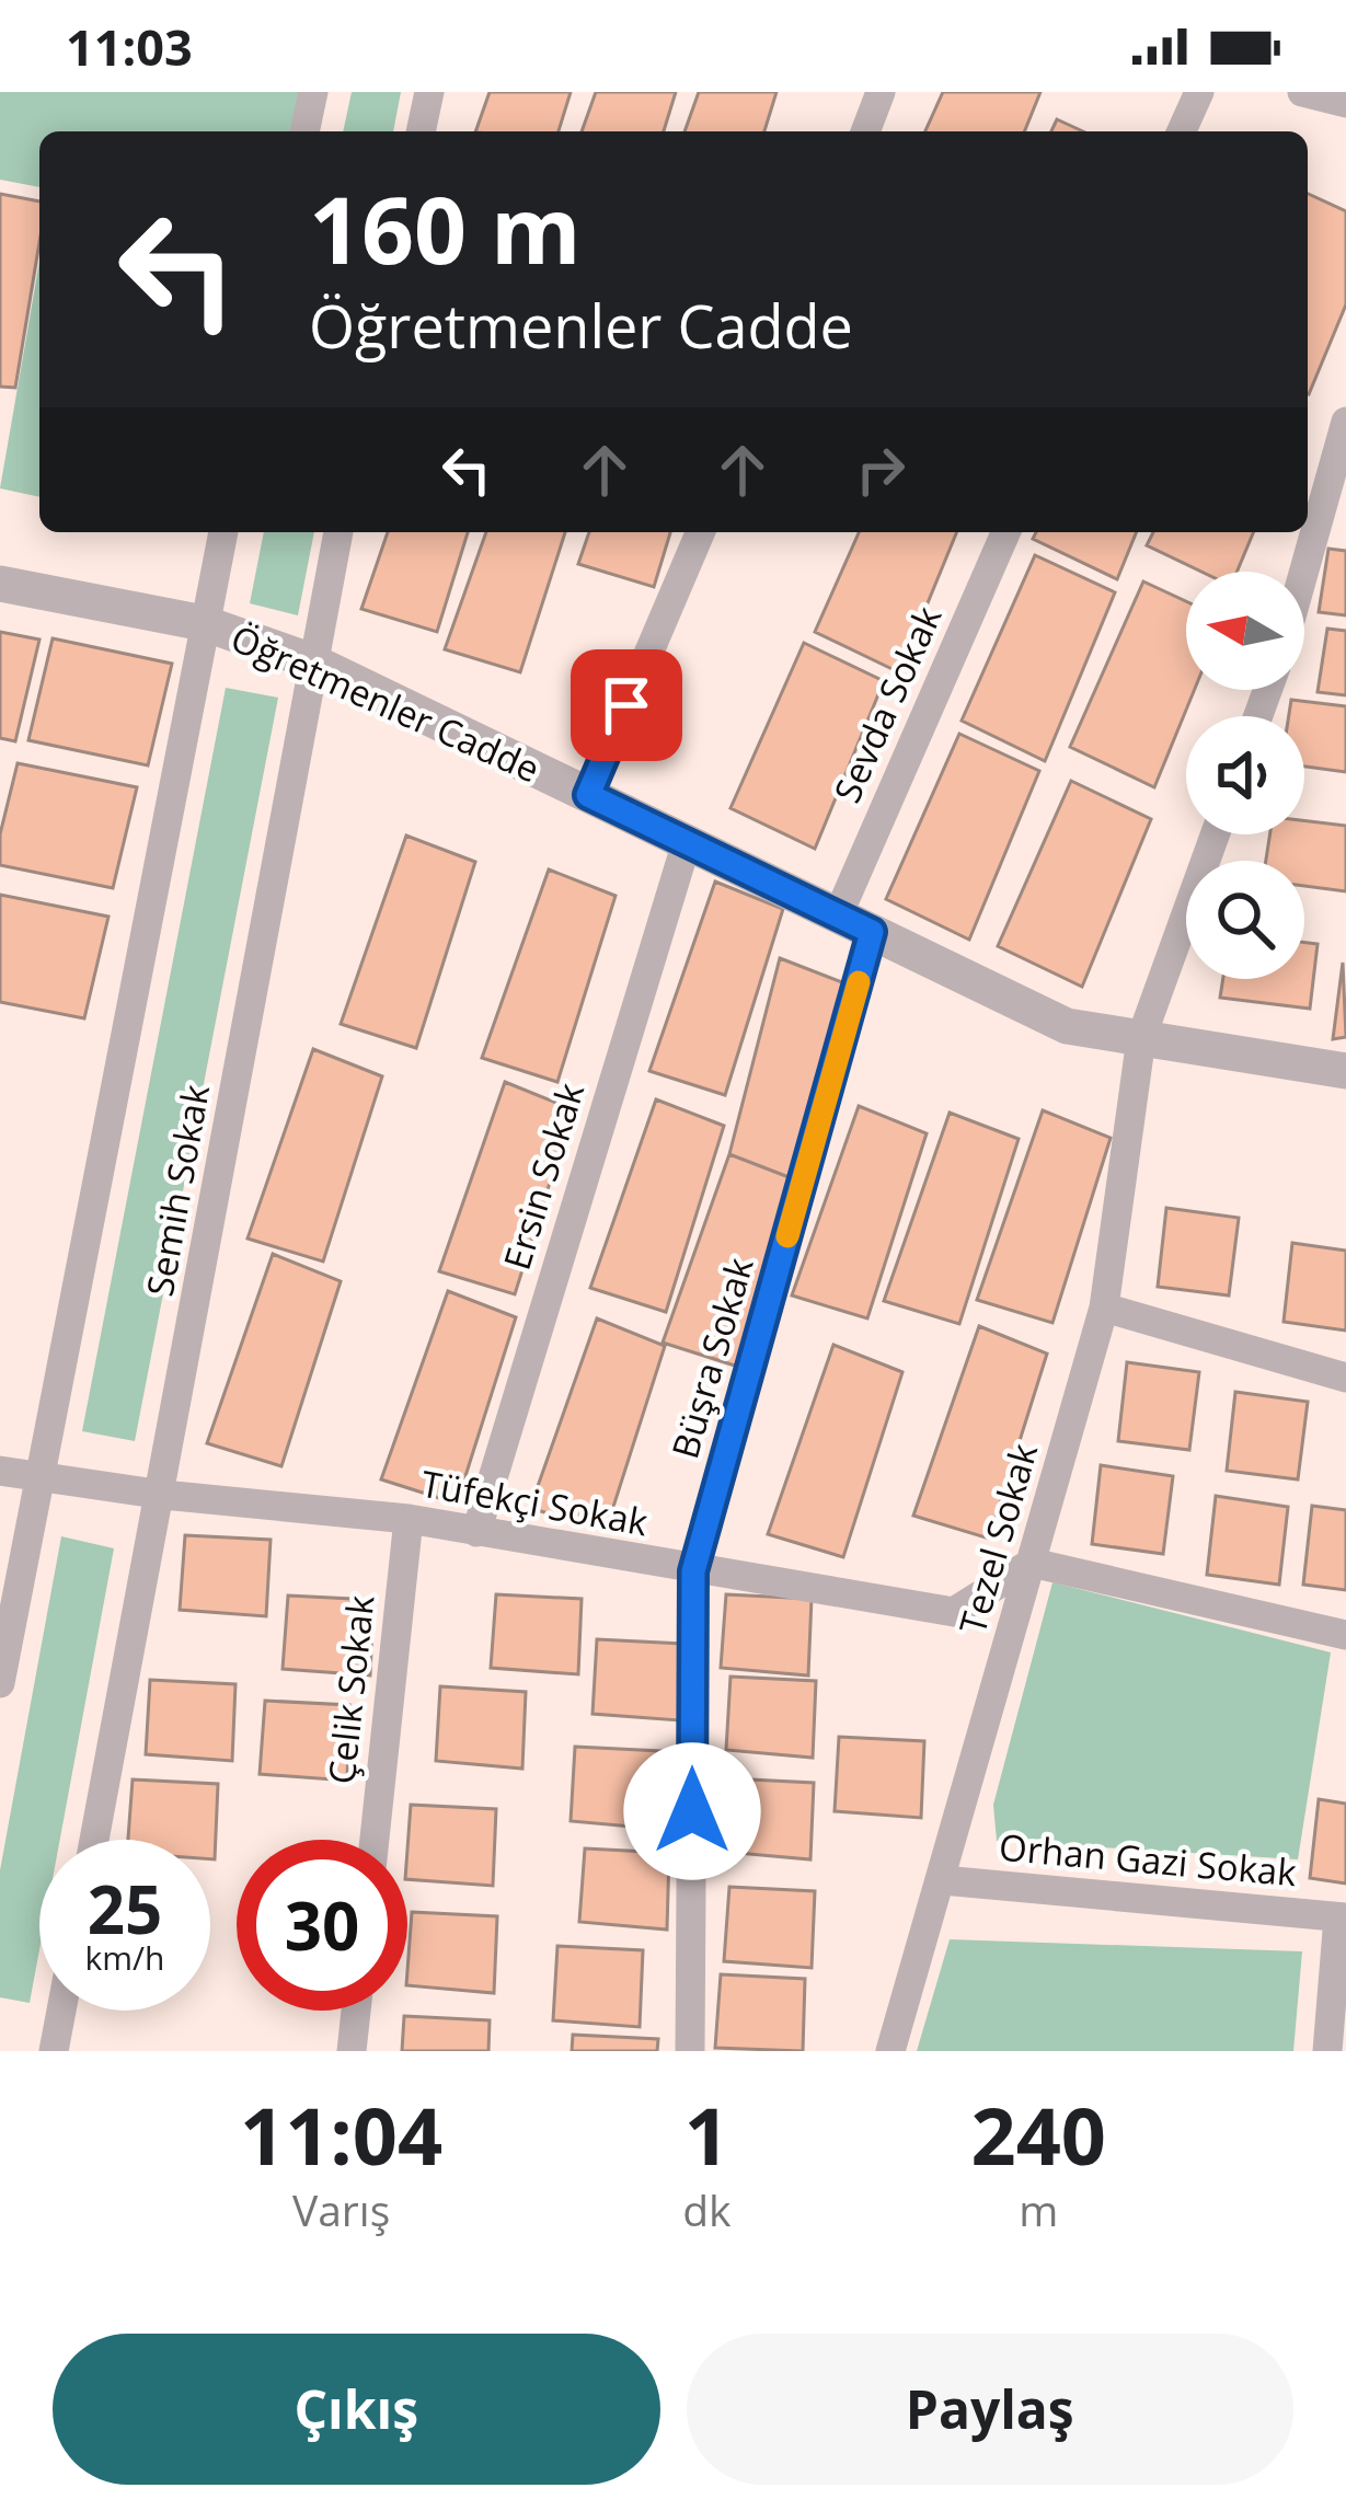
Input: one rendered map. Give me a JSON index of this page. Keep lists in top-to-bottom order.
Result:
{
  "streets": {
    "street": [
      "Öğretmenler Cadde",
      "Sevda Sokak",
      "Ersin Sokak",
      "Semih Sokak",
      "Büşra Sokak",
      "Tüfekçi Sokak",
      "Tezel Sokak",
      "Çelik Sokak",
      "Orhan Gazi Sokak"
    ]
  },
  "crossings": [
    ["Öğretmenler Cadde", "Sevda Sokak"],
    ["Öğretmenler Cadde", "Ersin Sokak"],
    ["Öğretmenler Cadde", "Semih Sokak"],
    ["Öğretmenler Cadde", "Büşra Sokak"],
    ["Öğretmenler Cadde", "Tezel Sokak"],
    ["Ersin Sokak", "Tüfekçi Sokak"],
    ["Semih Sokak", "Tüfekçi Sokak"],
    ["Büşra Sokak", "Tüfekçi Sokak"],
    ["Tüfekçi Sokak", "Tezel Sokak"],
    ["Tüfekçi Sokak", "Çelik Sokak"],
    ["Tezel Sokak", "Orhan Gazi Sokak"]
  ],
  "north": "left",
  "page": {
    "status": "11:03",
    "turn": ["160 m", "Öğretmenler Cadde"],
    "speed": "25 km/h",
    "limit": "30",
    "eta": [
      "11:04",
      "Varış",
      "1",
      "dk",
      "240",
      "m"
    ],
    "buttons": ["Çıkış", "Paylaş"]
  }
}
